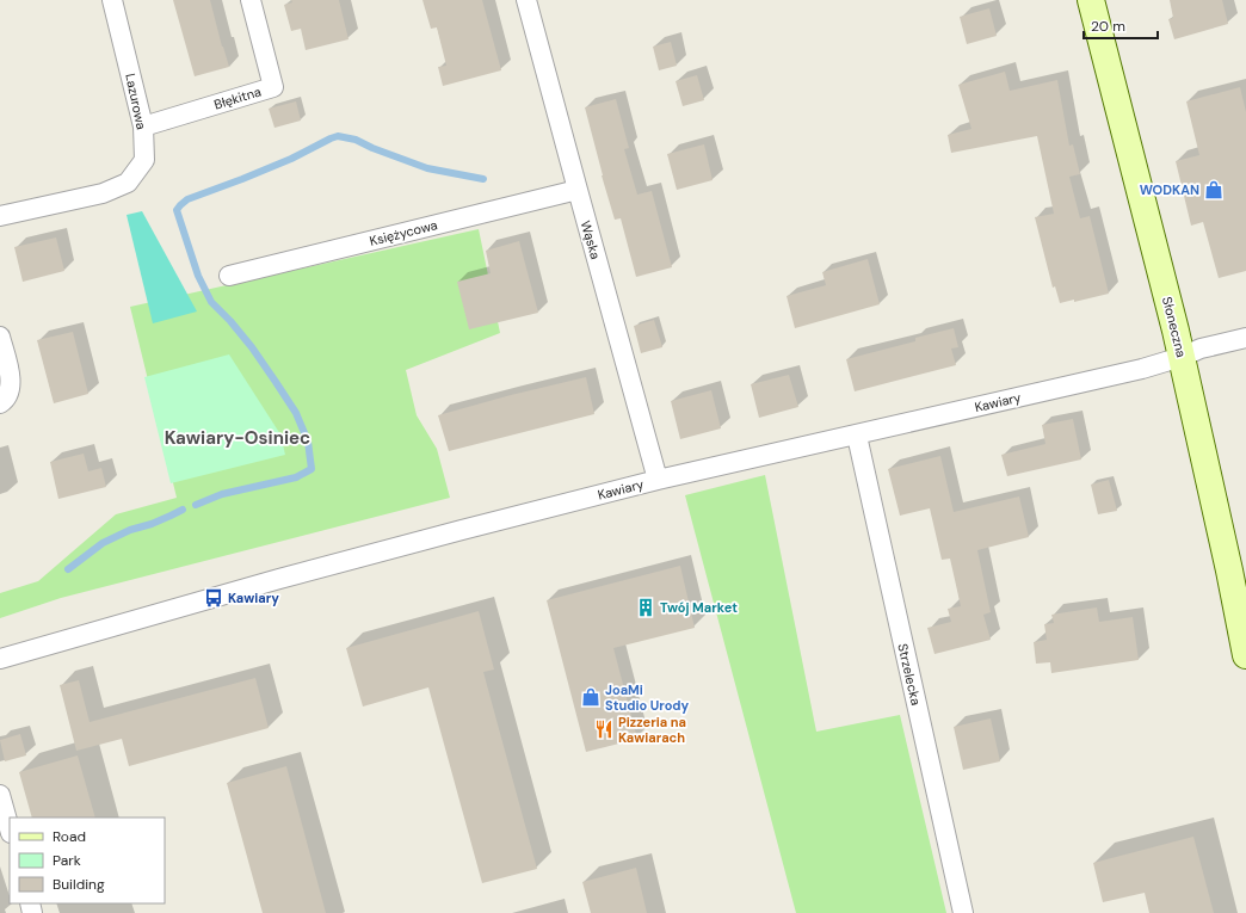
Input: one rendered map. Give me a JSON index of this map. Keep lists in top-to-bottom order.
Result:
{
  "streets": {
    "street": [
      "Błękitna",
      "Lazurowa",
      "Księżycowa",
      "Wąska",
      "Słoneczna",
      "Kawiary",
      "Strzelecka"
    ]
  },
  "crossings": [
    ["Błękitna", "Lazurowa"],
    ["Księżycowa", "Wąska"],
    ["Wąska", "Kawiary"],
    ["Słoneczna", "Kawiary"],
    ["Kawiary", "Strzelecka"]
  ],
  "districts": ["Kawiary-Osiniec"],
  "places": {
    "shop": ["WODKAN", "JoaMi Studio Urody"],
    "bus stop": ["Kawiary"],
    "building": ["Twój Market"],
    "restaurant": ["Pizzeria na Kawiarach"]
  },
  "legend": ["Road", "Park", "Building"],
  "scale_bar": "20 m"
}
